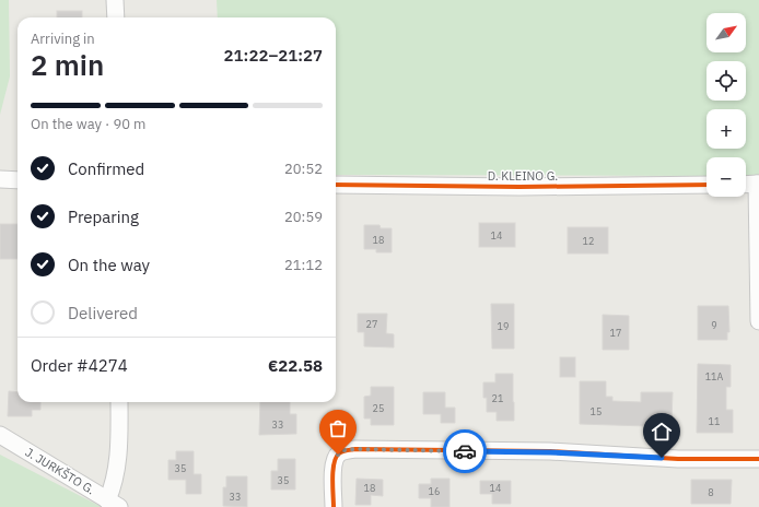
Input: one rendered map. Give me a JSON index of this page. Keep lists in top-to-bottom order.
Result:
{
  "streets": {
    "street": ["D. KLEINO G.", "J. JURKŠTO G."]
  },
  "house_numbers": [
    "14",
    "18",
    "12",
    "27",
    "9",
    "19",
    "17",
    "11A",
    "21",
    "25",
    "15",
    "11",
    "33",
    "35",
    "35",
    "18",
    "14",
    "16",
    "8",
    "33"
  ],
  "north": "top right",
  "page": {
    "map_buttons": ["+", "−"],
    "heading": ["2 min", "Arriving in", "21:22–21:27"],
    "panel": ["Order #4274", "€22.58"],
    "bar": "On the way · 90 m",
    "list": [
      ["Confirmed", "20:52"],
      ["Preparing", "20:59"],
      ["On the way", "21:12"],
      "Delivered"
    ]
  }
}
